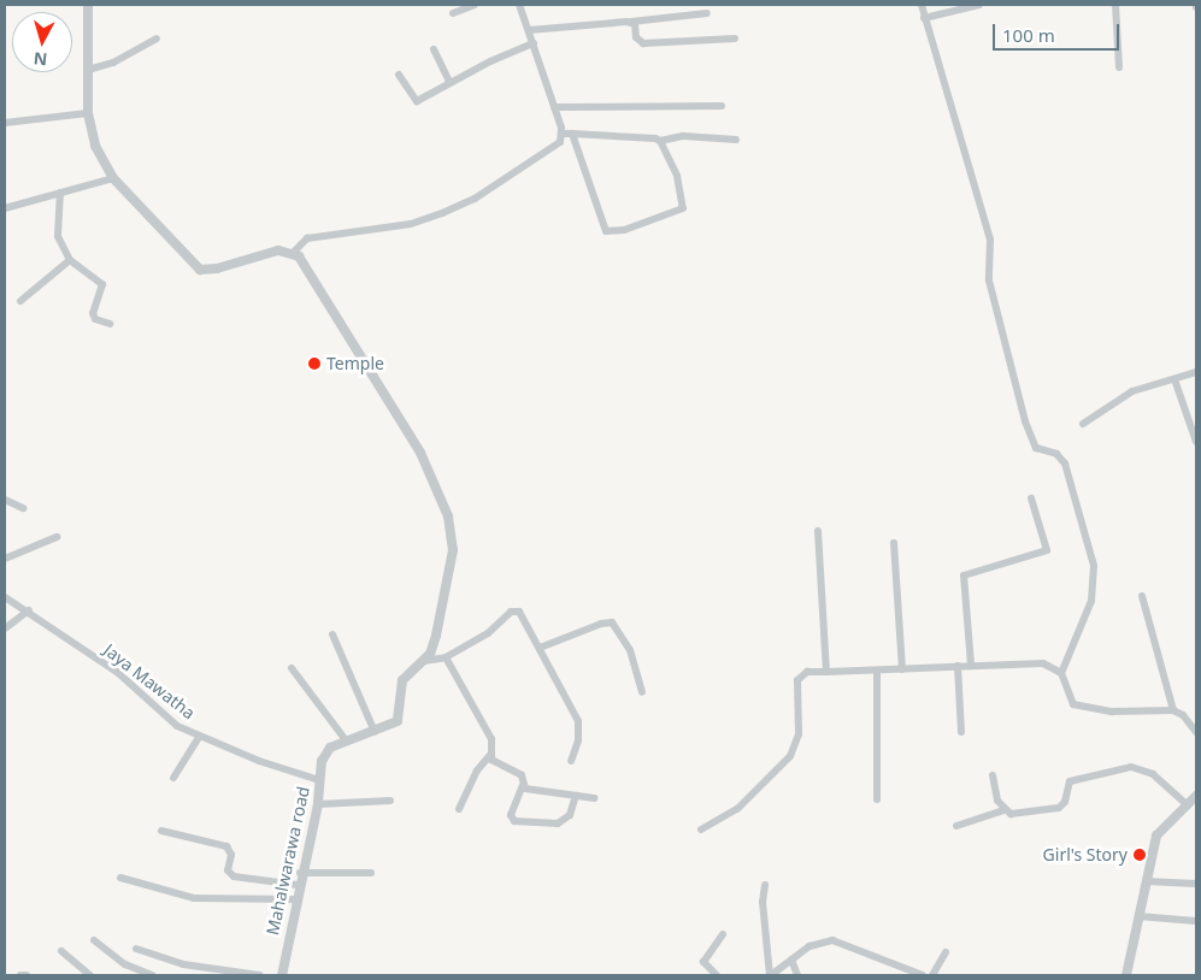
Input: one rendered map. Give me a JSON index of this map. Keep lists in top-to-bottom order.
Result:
{
  "streets": {
    "street": ["Jaya Mawatha", "Mahalwarawa road"]
  },
  "crossings": [
    ["Jaya Mawatha", "Mahalwarawa road"]
  ],
  "places": ["Temple", "Girl's Story"],
  "scale_bar": "100 m",
  "north": "bottom"
}
